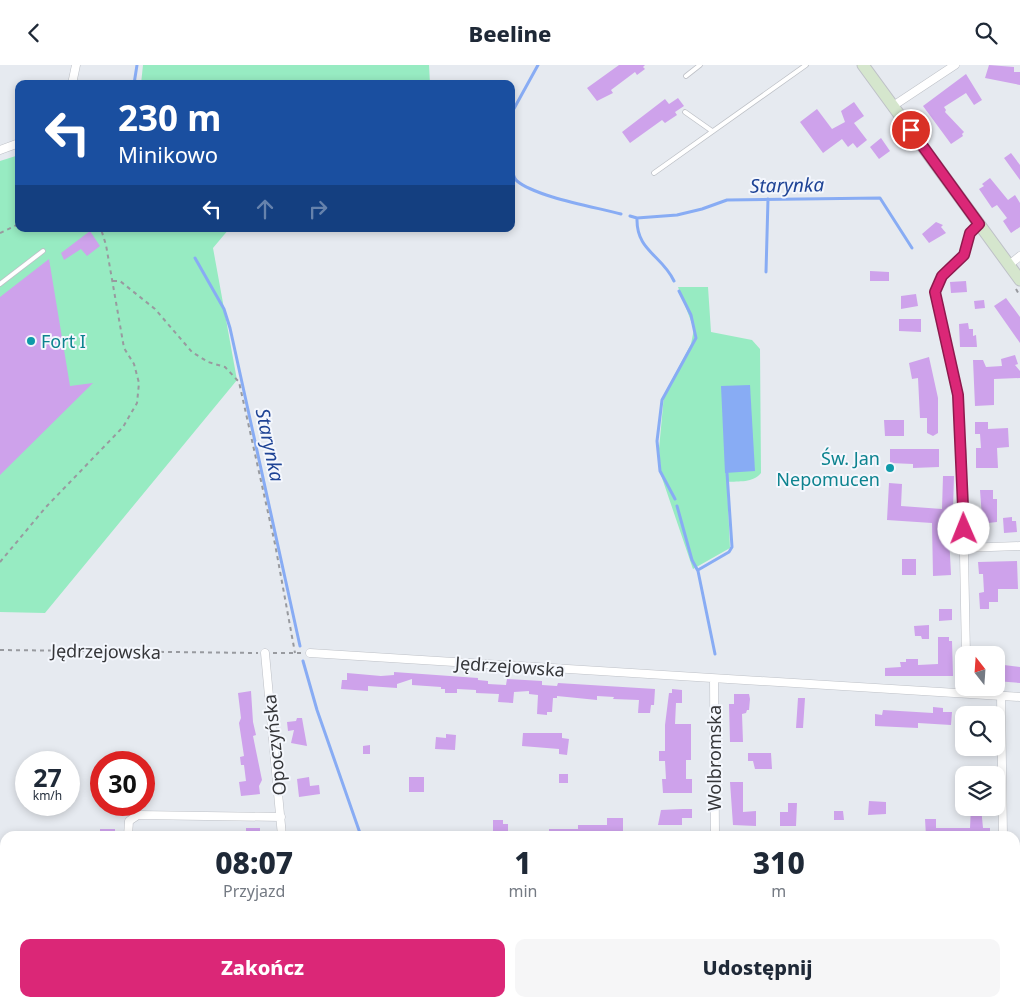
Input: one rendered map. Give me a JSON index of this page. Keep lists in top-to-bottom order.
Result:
{
  "streets": {
    "street": ["Jędrzejowska", "Opoczyńska", "Wolbromska"]
  },
  "crossings": [
    ["Jędrzejowska", "Opoczyńska"],
    ["Jędrzejowska", "Wolbromska"]
  ],
  "water": ["Starynka"],
  "places": ["Fort I", "Św. Jan Nepomucen"],
  "north": "top",
  "page": {
    "header": "Beeline",
    "turn": ["230 m", "Minikowo"],
    "speed": "27 km/h",
    "limit": "30",
    "eta": [
      "08:07",
      "Przyjazd",
      "1",
      "min",
      "310",
      "m"
    ],
    "buttons": ["Zakończ", "Udostępnij"]
  }
}
